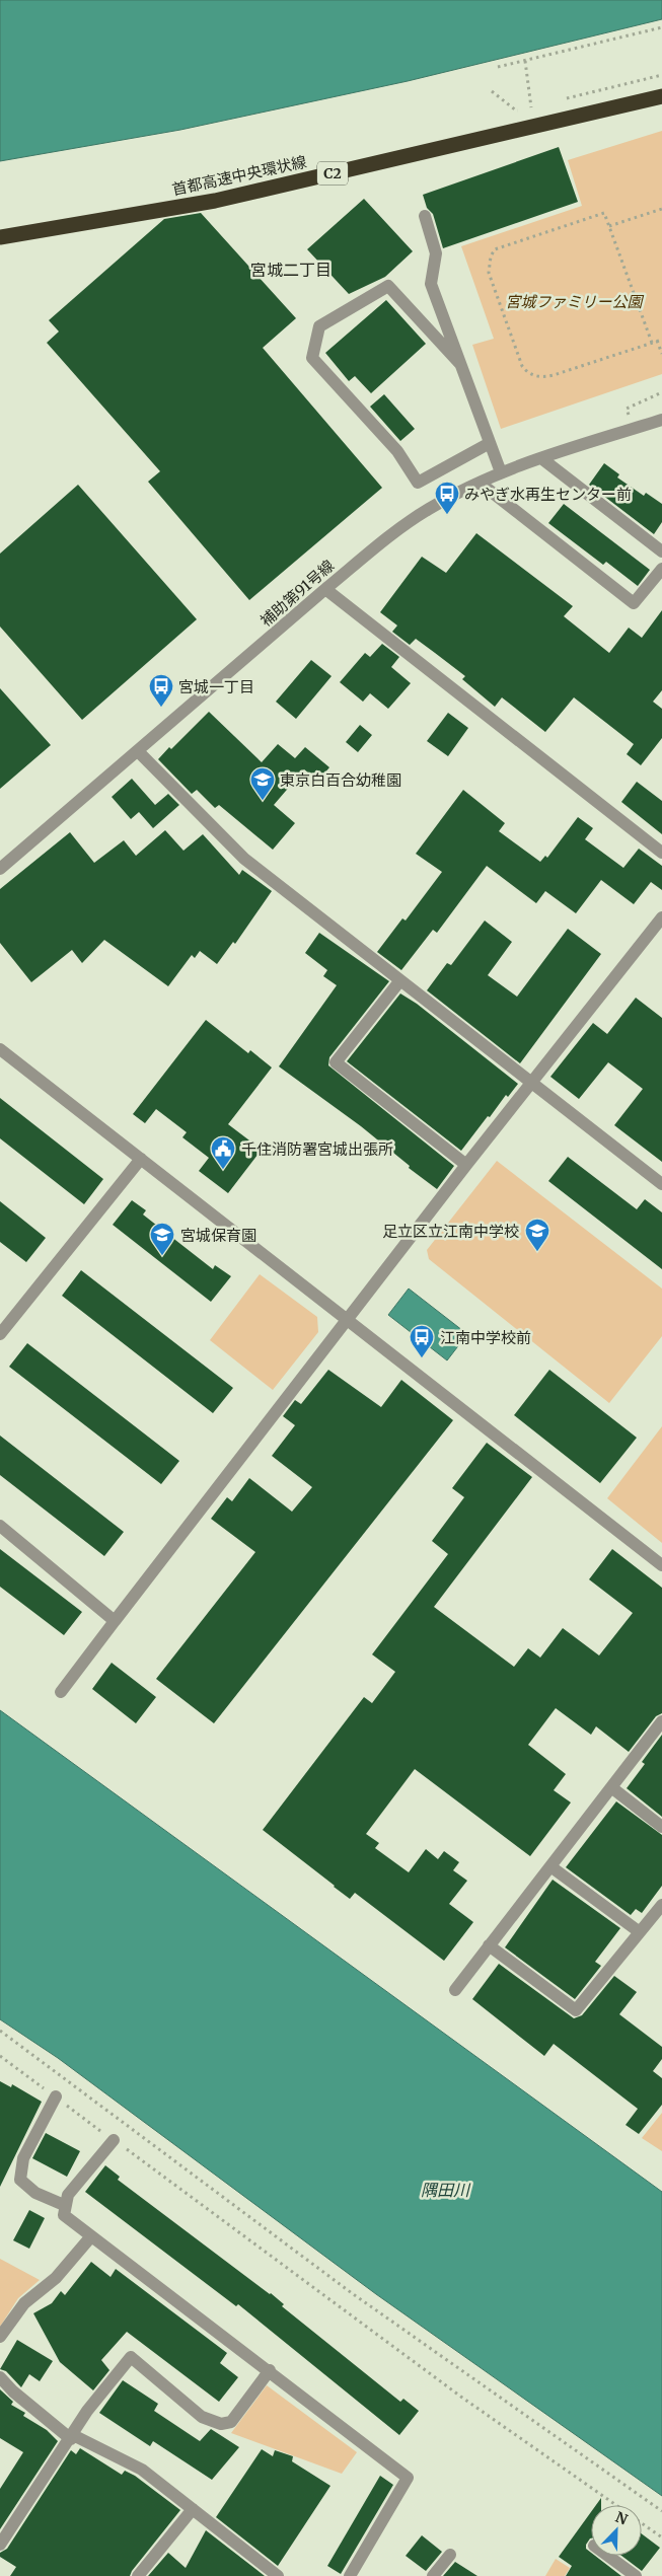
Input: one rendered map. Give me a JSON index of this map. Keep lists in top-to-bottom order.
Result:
{
  "streets": {
    "highway": ["C2", "首都高速中央環状線"],
    "street": ["補助第91号線"]
  },
  "districts": ["宮城二丁目"],
  "water": ["隅田川"],
  "parks": ["宮城ファミリー公園"],
  "places": {
    "bus stop": ["みやぎ水再生センター前", "宮城一丁目", "江南中学校前"],
    "school or university": ["東京白百合幼稚園", "足立区立江南中学校", "宮城保育園"],
    "public building": ["千住消防署宮城出張所"]
  },
  "north": "top right"
}
